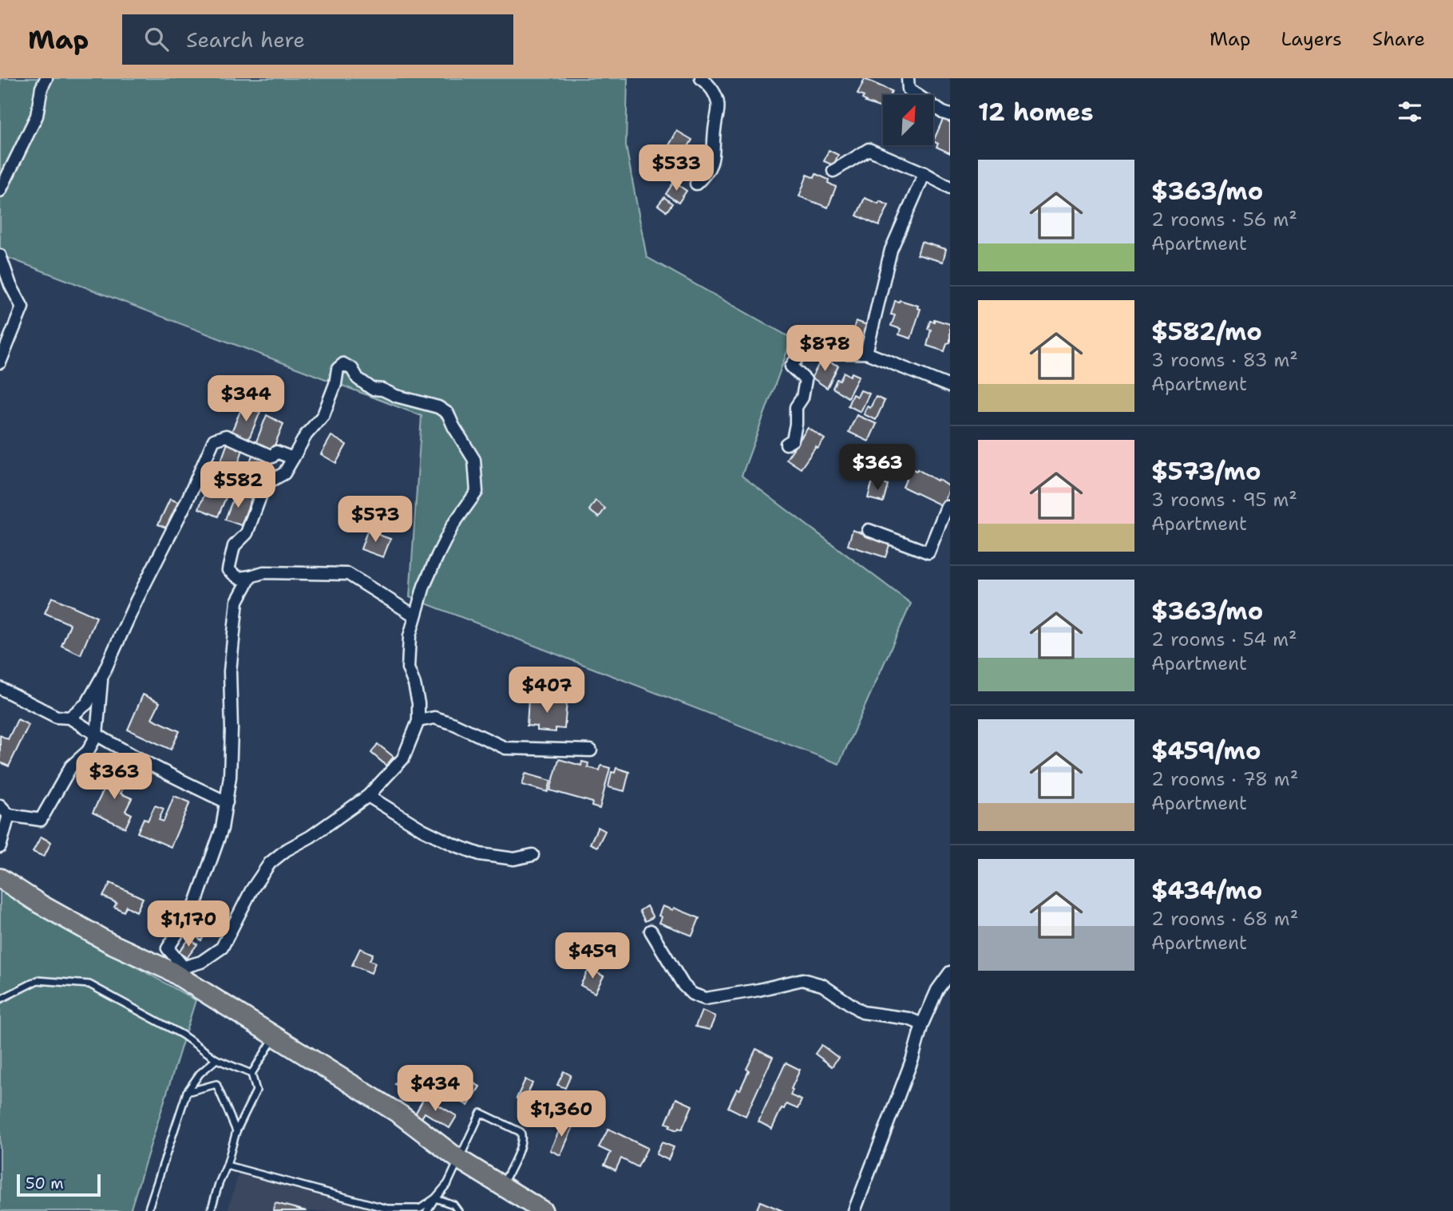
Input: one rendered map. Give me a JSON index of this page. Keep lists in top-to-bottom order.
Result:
{
  "scale_bar": "50 m",
  "north": "top right",
  "page": {
    "header": "Map",
    "search": "Search here",
    "nav": ["Map", "Layers", "Share"],
    "heading": "12 homes",
    "price": [
      "$533",
      "$878",
      "$344",
      "$363",
      "$582",
      "$573",
      "$407",
      "$363",
      "$1,170",
      "$459",
      "$434",
      "$1,360"
    ],
    "list": [
      {
        "name": "$363/mo",
        "note": "2 rooms · 56 m² · Apartment"
      },
      {
        "name": "$582/mo",
        "note": "3 rooms · 83 m² · Apartment"
      },
      {
        "name": "$573/mo",
        "note": "3 rooms · 95 m² · Apartment"
      },
      {
        "name": "$363/mo",
        "note": "2 rooms · 54 m² · Apartment"
      },
      {
        "name": "$459/mo",
        "note": "2 rooms · 78 m² · Apartment"
      },
      {
        "name": "$434/mo",
        "note": "2 rooms · 68 m² · Apartment"
      }
    ],
    "scale": "50 m"
  }
}
